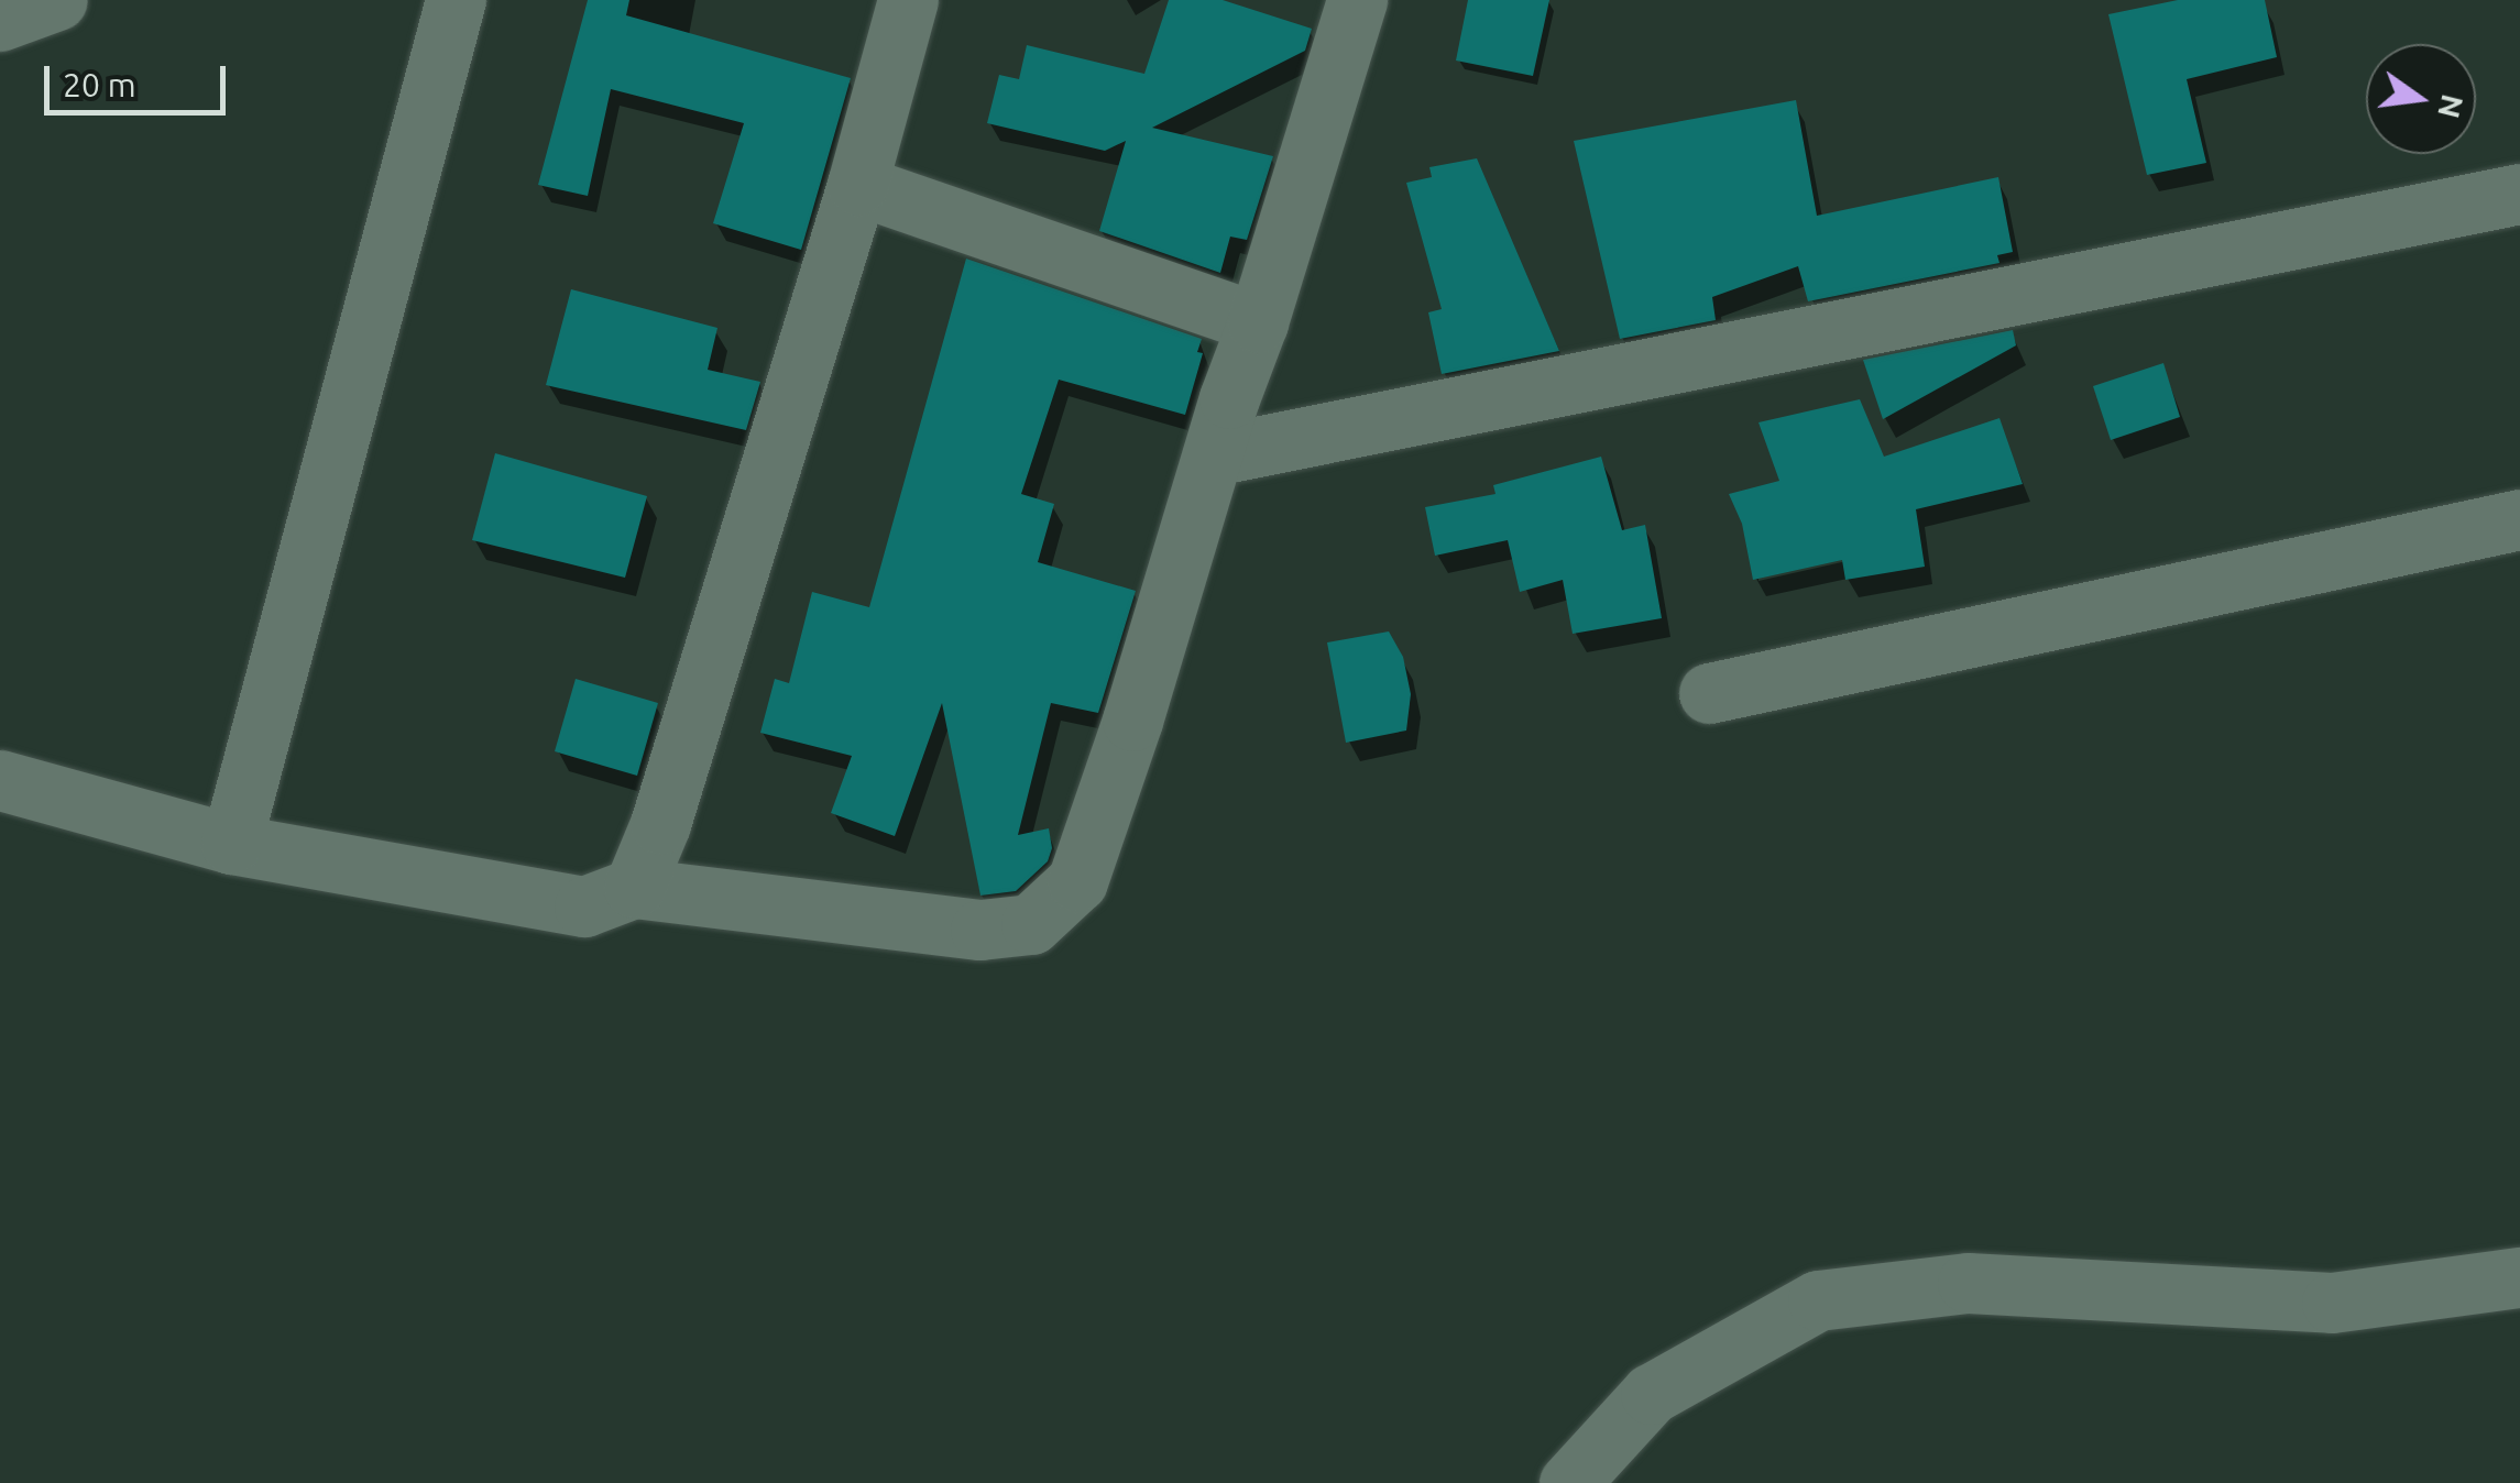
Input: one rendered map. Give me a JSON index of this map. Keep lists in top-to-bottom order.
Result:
{
  "scale_bar": "20 m",
  "north": "right"
}
